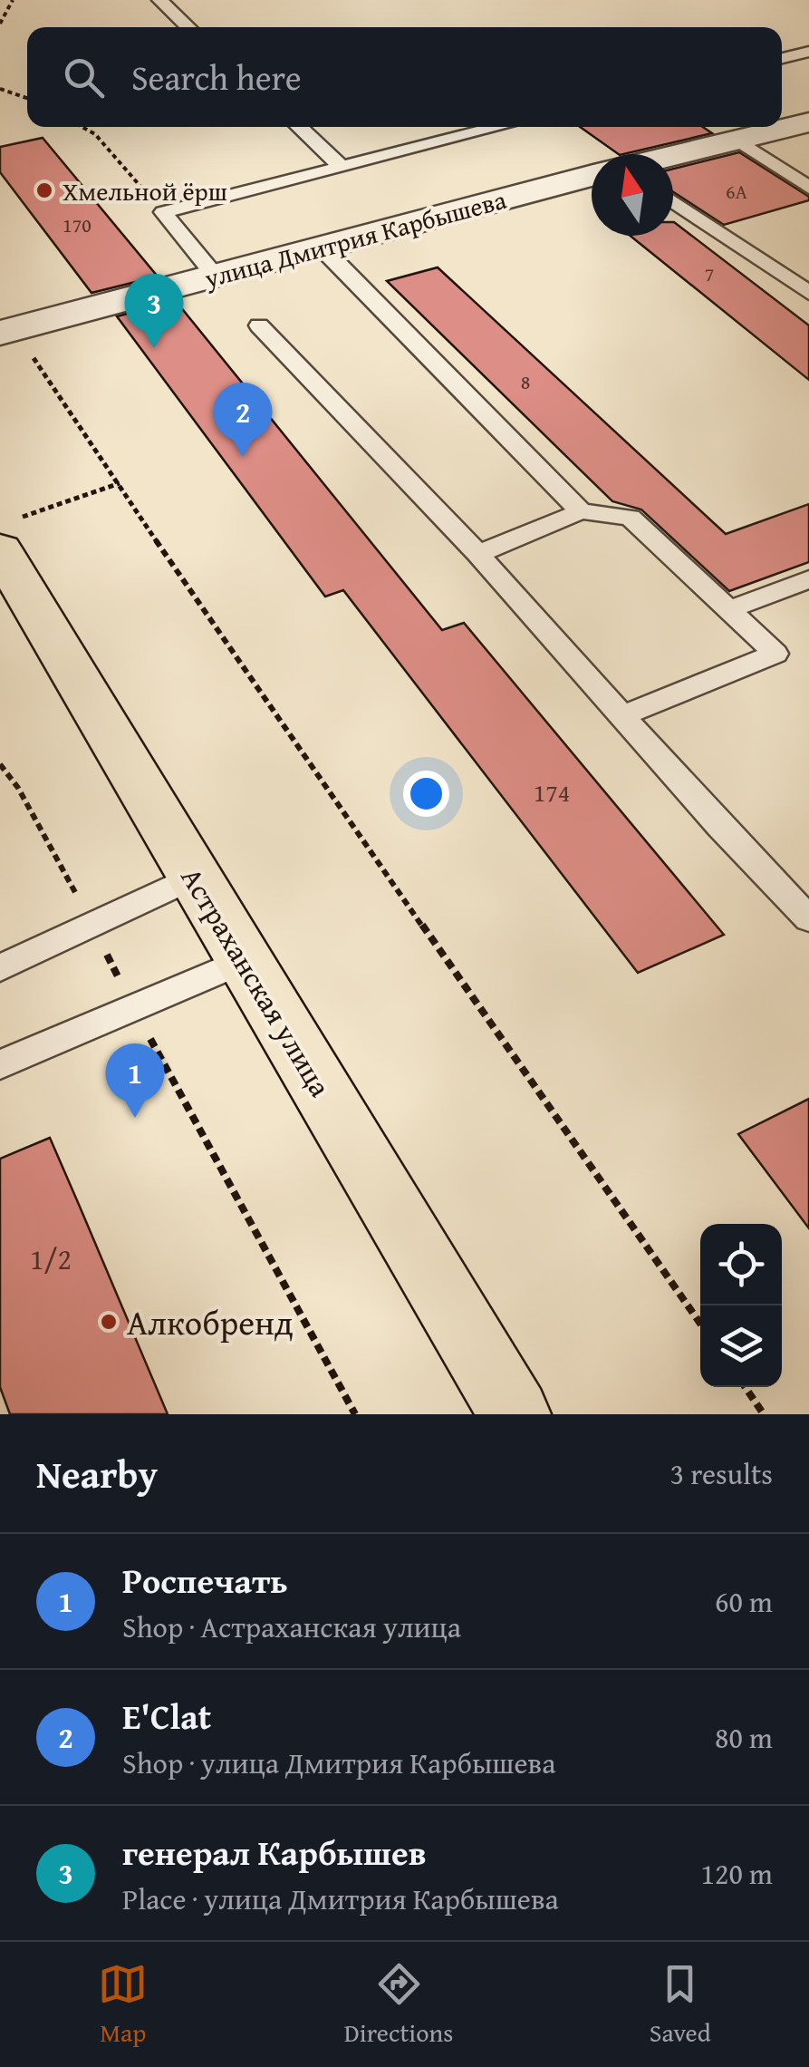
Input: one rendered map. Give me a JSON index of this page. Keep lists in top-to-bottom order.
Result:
{
  "streets": {
    "main road": ["Астраханская улица"],
    "street": ["улица Дмитрия Карбышева"]
  },
  "places": ["Хмельной ёрш", "Алкобренд"],
  "house_numbers": [
    "6А",
    "170",
    "7",
    "8",
    "174",
    "1/2"
  ],
  "north": "top",
  "page": {
    "search": "Search here",
    "pins": ["3", "2", "1"],
    "heading": ["Nearby", "3 results"],
    "list": [
      {
        "mark": "1",
        "name": "Роспечать",
        "note": "Shop · Астраханская улица",
        "value": "60 m"
      },
      {
        "mark": "2",
        "name": "E'Clat",
        "note": "Shop · улица Дмитрия Карбышева",
        "value": "80 m"
      },
      {
        "mark": "3",
        "name": "генерал Карбышев",
        "note": "Place · улица Дмитрия Карбышева",
        "value": "120 m"
      }
    ],
    "nav": ["Map", "Directions", "Saved"]
  }
}
